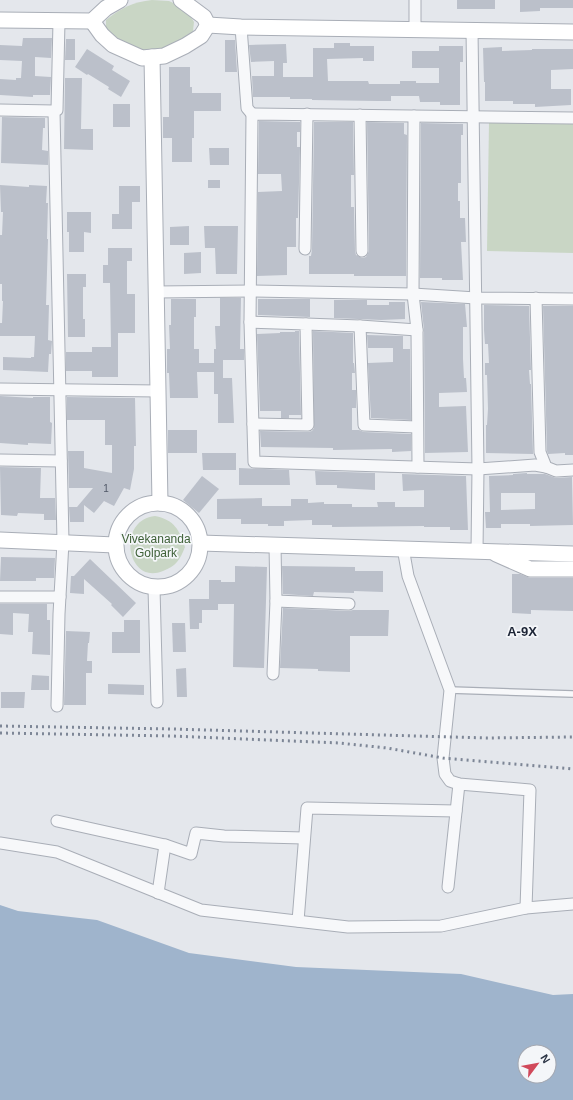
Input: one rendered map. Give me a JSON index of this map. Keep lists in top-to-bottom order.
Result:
{
  "districts": ["A-9X"],
  "parks": ["Vivekananda Golpark"],
  "house_numbers": ["1"],
  "north": "top right"
}
